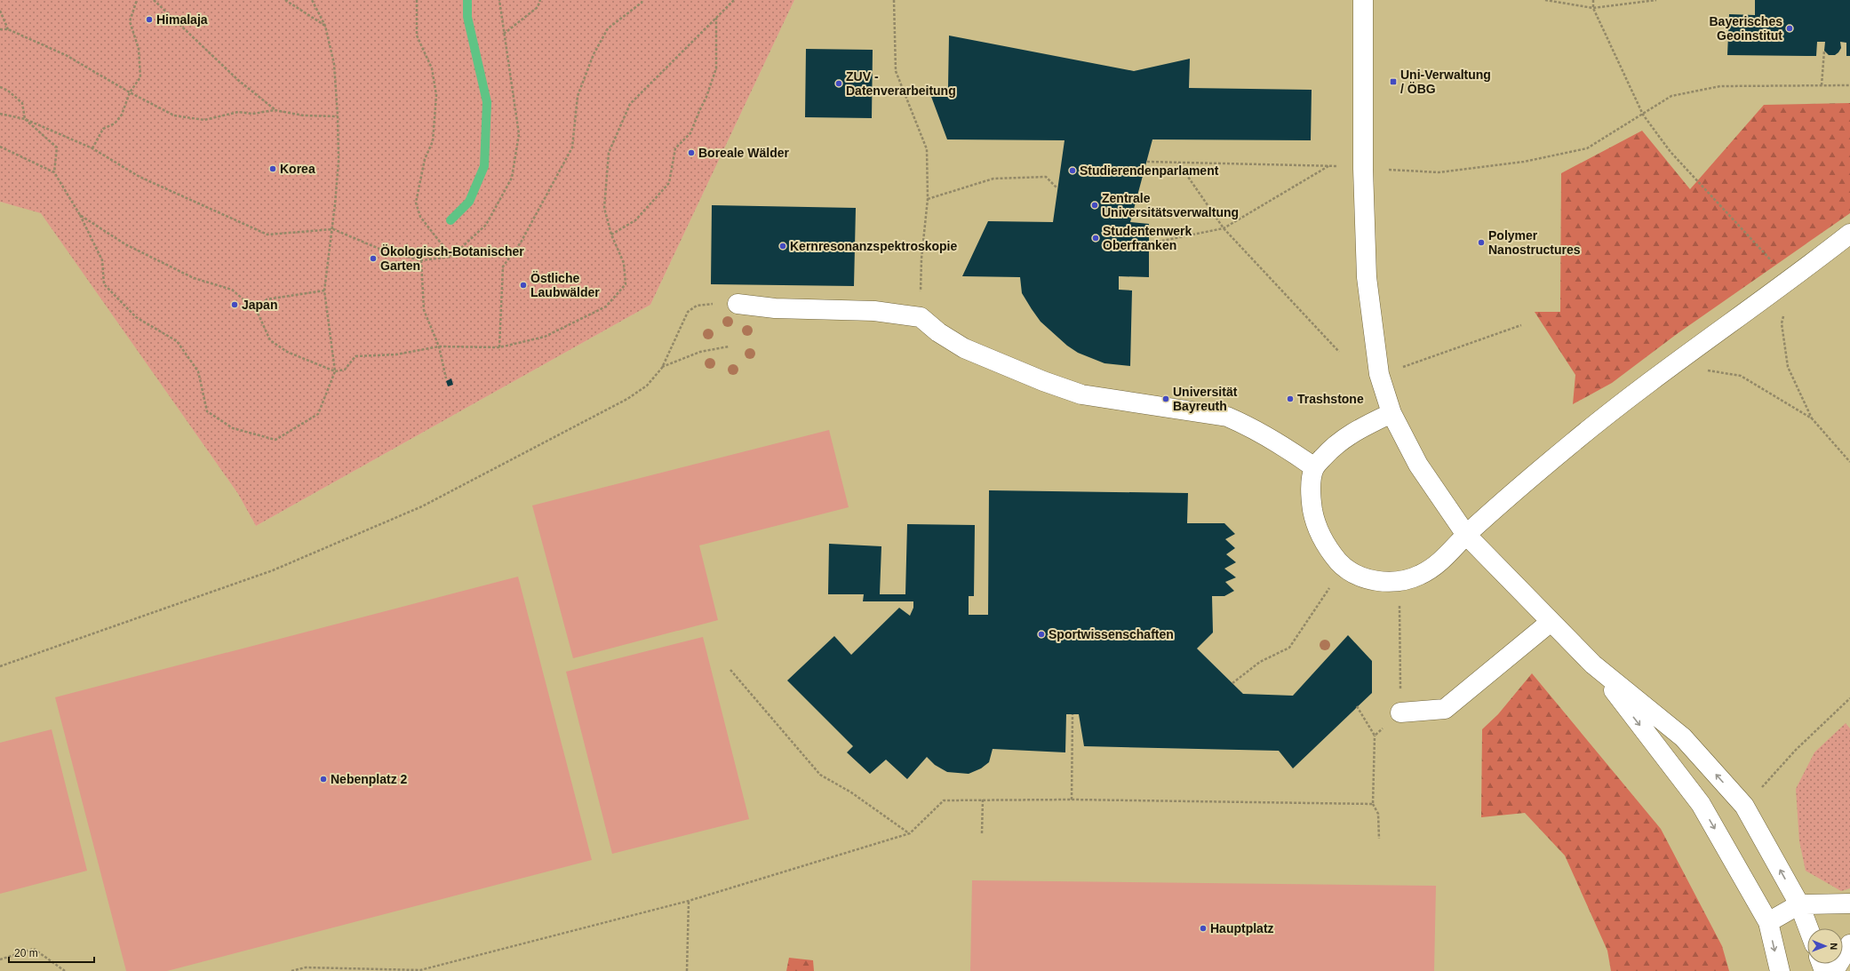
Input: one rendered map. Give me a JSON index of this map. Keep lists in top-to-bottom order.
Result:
{
  "places": {
    "other": [
      "Himalaja",
      "Bayerisches Geoinstitut",
      "ZUV - Datenverarbeitung",
      "Boreale Wälder",
      "Korea",
      "Studierendenparlament",
      "Zentrale Universitätsverwaltung",
      "Studentenwerk Oberfranken",
      "Polymer Nanostructures",
      "Kernresonanzspektroskopie",
      "Ökologisch-Botanischer Garten",
      "Östliche Laubwälder",
      "Japan",
      "Universität Bayreuth",
      "Trashstone",
      "Sportwissenschaften",
      "Nebenplatz 2",
      "Hauptplatz"
    ],
    "transit": ["Uni-Verwaltung / ÖBG"]
  },
  "scale_bar": "20 m",
  "north": "right"
}
